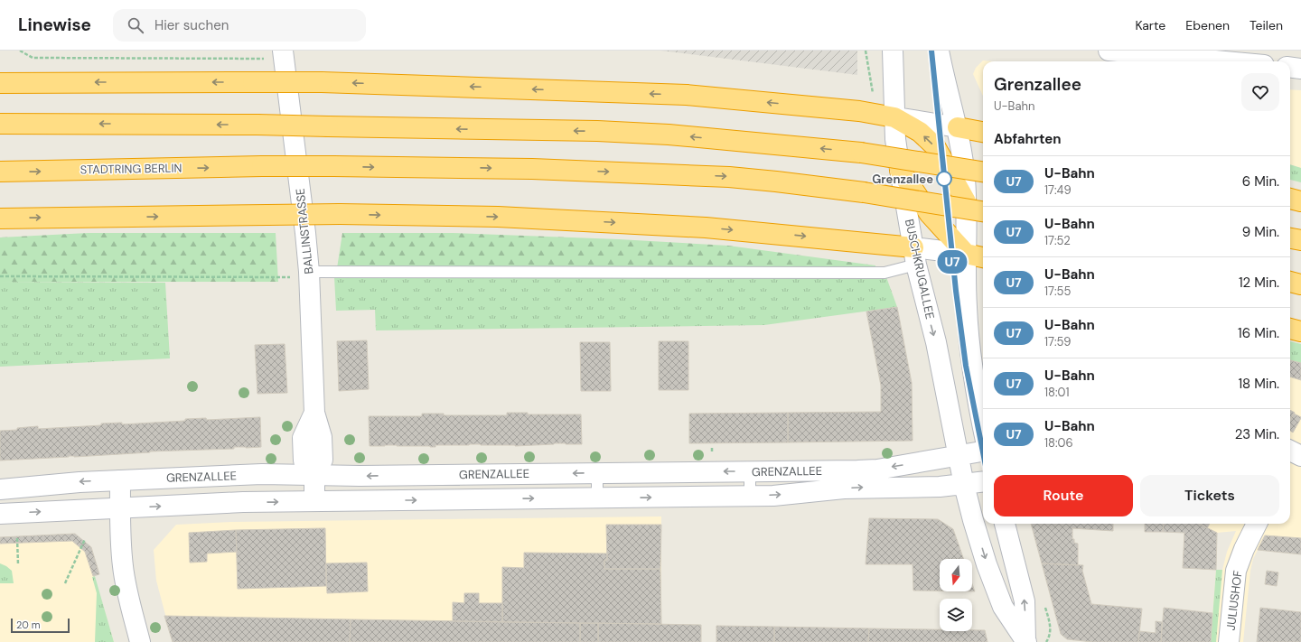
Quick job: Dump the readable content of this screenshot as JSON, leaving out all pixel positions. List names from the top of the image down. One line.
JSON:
{"streets":{"highway":["STADTRING BERLIN"],"main road":["BALLINSTRASSE","BUSCHKRUGALLEE","GRENZALLEE","JULIUSHOF"]},"crossings":[["BALLINSTRASSE","GRENZALLEE"],["BUSCHKRUGALLEE","GRENZALLEE"]],"places":["Grenzallee"],"lines":["metro line U7"],"scale_bar":"20 m","north":"bottom","page":{"header":"Linewise","search":"Hier suchen","nav":["Karte","Ebenen","Teilen"],"on_map":"U7","heading":[["Grenzallee","U-Bahn"],"Abfahrten"],"list":[{"mark":"U7","name":"U-Bahn","note":"17:49","value":"6 Min."},{"mark":"U7","name":"U-Bahn","note":"17:52","value":"9 Min."},{"mark":"U7","name":"U-Bahn","note":"17:55","value":"12 Min."},{"mark":"U7","name":"U-Bahn","note":"17:59","value":"16 Min."},{"mark":"U7","name":"U-Bahn","note":"18:01","value":"18 Min."},{"mark":"U7","name":"U-Bahn","note":"18:06","value":"23 Min."}],"buttons":["Route","Tickets"],"scale":"20 m"}}
